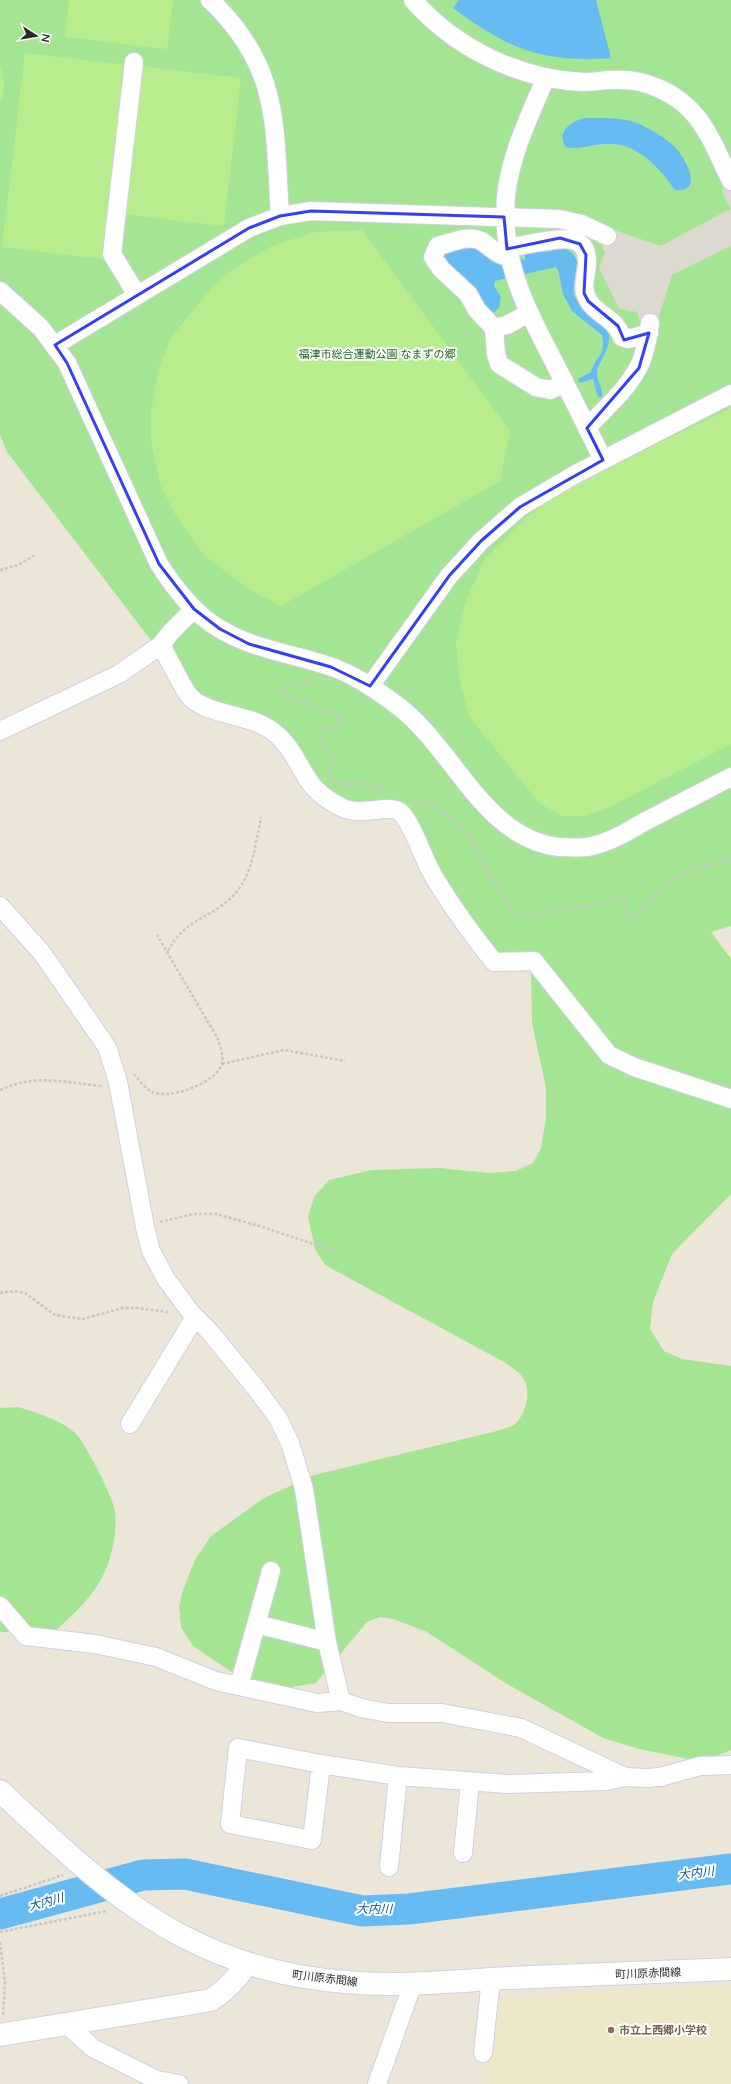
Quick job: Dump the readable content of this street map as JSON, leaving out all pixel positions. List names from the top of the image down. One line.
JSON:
{"streets":{"main road":["町川原赤間線"]},"water":["大内川"],"parks":["福津市総合運動公園 なまずの郷"],"places":["市立上西郷小学校"],"north":"right"}
